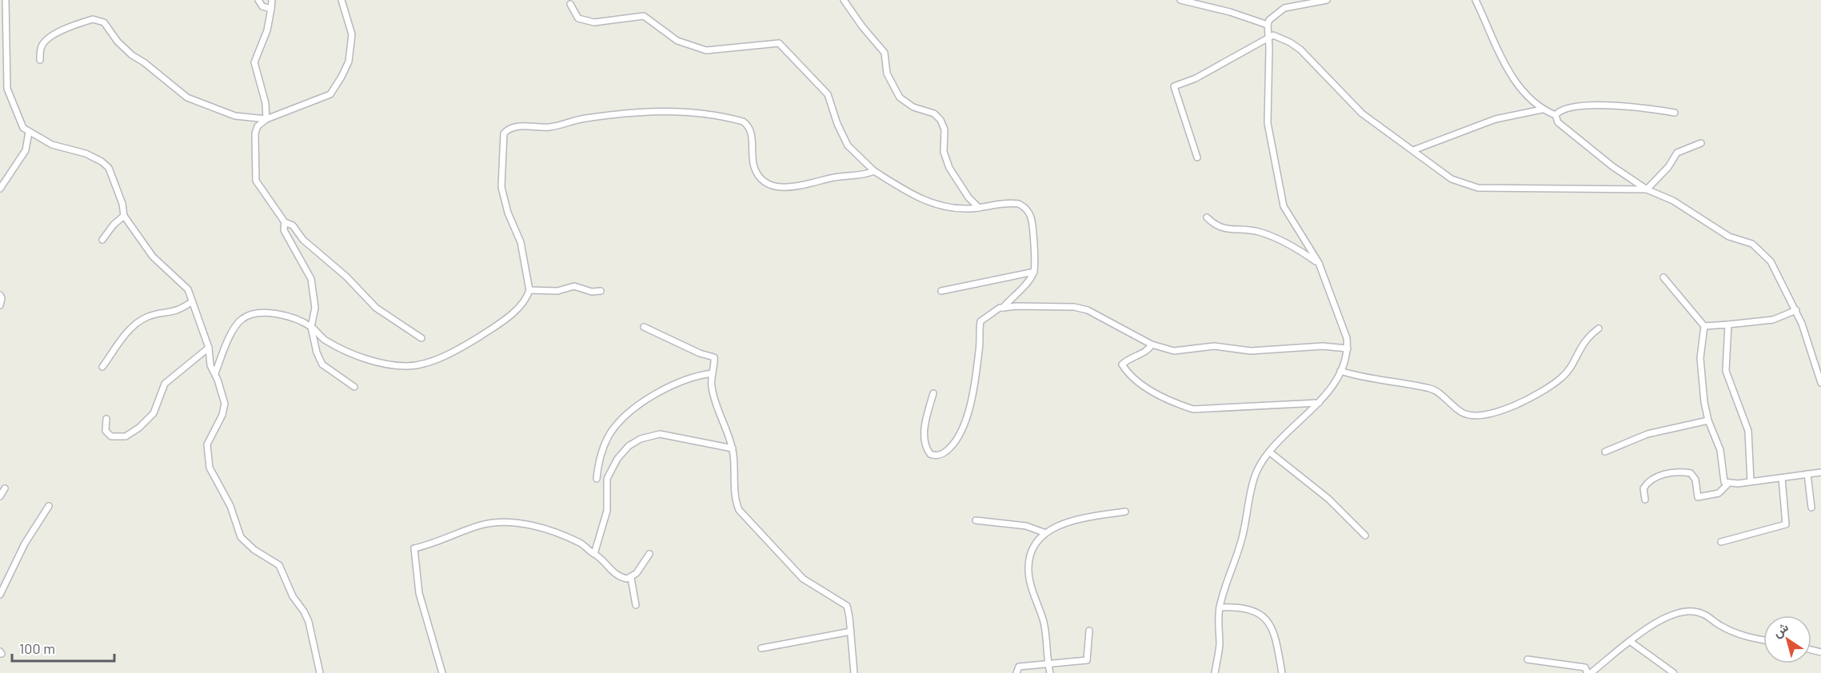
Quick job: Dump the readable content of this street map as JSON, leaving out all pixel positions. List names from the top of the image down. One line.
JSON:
{"scale_bar":"100 m","north":"top left"}
